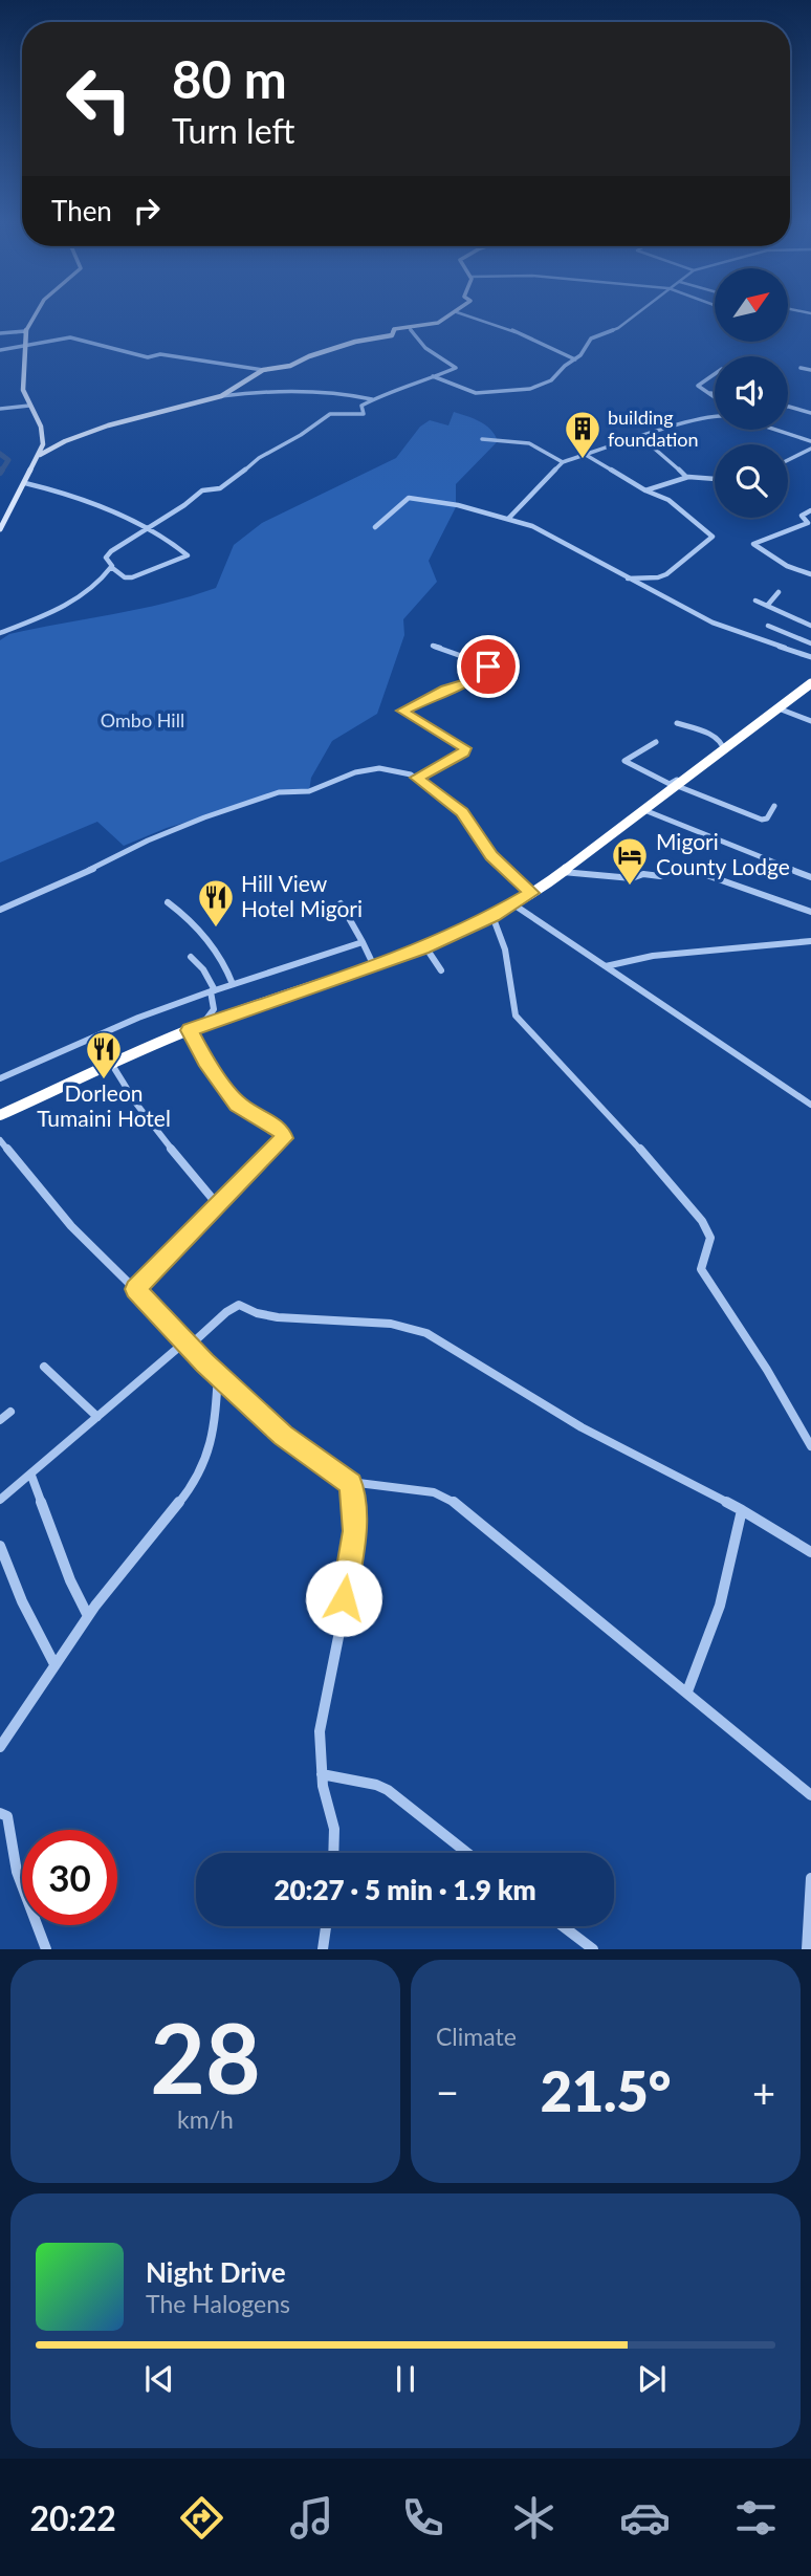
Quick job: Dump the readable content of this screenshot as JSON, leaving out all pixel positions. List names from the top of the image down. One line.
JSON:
{"parks":["Ombo Hill"],"places":{"building":["building foundation"],"hotel":["Migori County Lodge"],"restaurant":["Hill View Hotel Migori","Dorleon Tumaini Hotel"]},"north":"top right","page":{"turn":["80 m","Turn left"],"then":"Then","limit":"30","trip":"20:27 · 5 min · 1.9 km","tile":[["28","km/h"],"Climate"],"heat":["−","21.5°","+"],"song":["Night Drive","The Halogens"],"tabs":"20:22"}}
